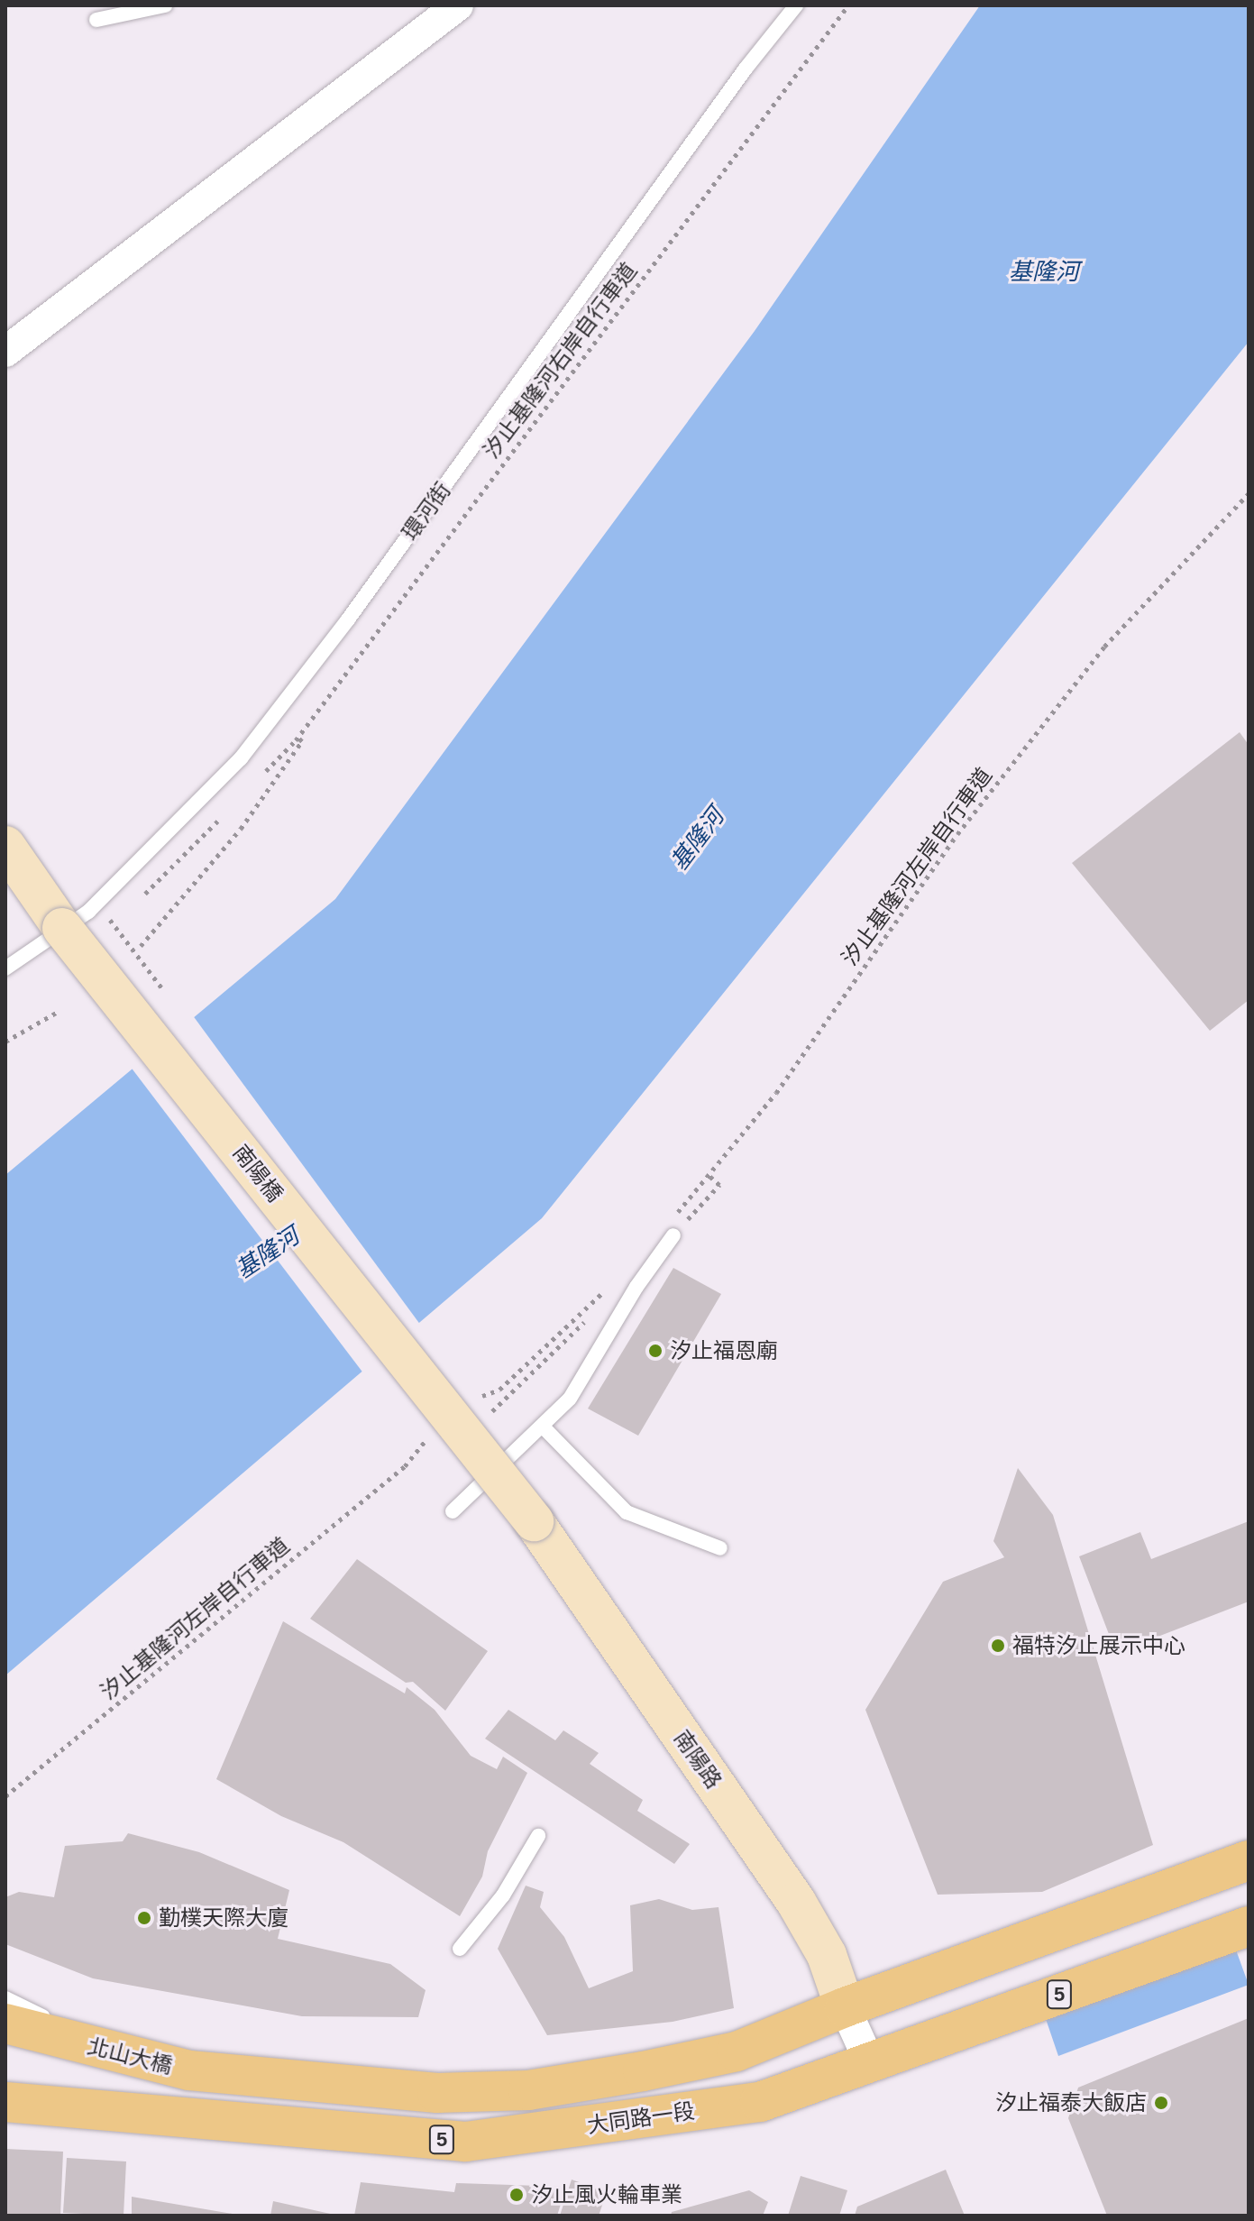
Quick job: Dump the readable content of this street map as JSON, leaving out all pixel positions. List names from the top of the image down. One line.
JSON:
{"streets":{"main road":["5","北山大橋","大同路一段"],"street":["南陽橋","南陽路"],"lane":["環河街"],"path":["汐止基隆河右岸自行車道","汐止基隆河左岸自行車道"]},"crossings":[["環河街","南陽橋"],["南陽橋","南陽路"],["南陽路","大同路一段"],["北山大橋","大同路一段"]],"water":["基隆河"],"places":["汐止福恩廟","福特汐止展示中心","勤樸天際大廈","汐止福泰大飯店","汐止風火輪車業"]}
